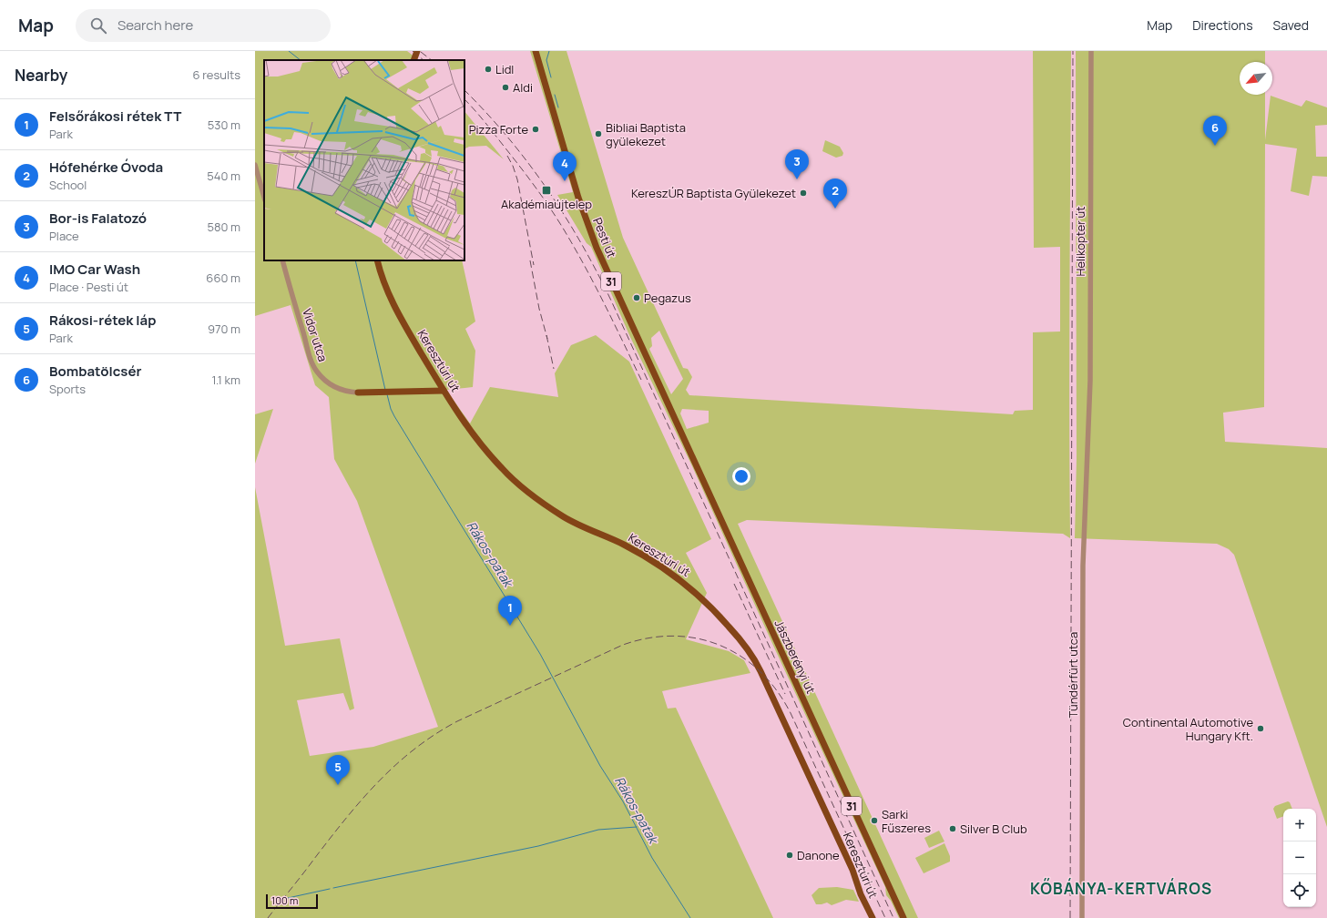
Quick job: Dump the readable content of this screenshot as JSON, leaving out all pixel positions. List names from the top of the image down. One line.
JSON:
{"streets":{"main road":["Pesti út","31","Keresztúri út","Jászberényi út"],"street":["Helikopter út","Vidor utca","Tündérfürt utca"]},"crossings":[["Pesti út","Jászberényi út"],["Helikopter út","Tündérfürt utca"]],"districts":["KŐBÁNYA-KERTVÁROS"],"water":["Rákos-patak"],"places":{"other":["Lidl","Aldi","Pizza Forte","Bibliai Baptista gyülekezet","KereszÚR Baptista Gyülekezet","Pegazus","Continental Automotive Hungary Kft.","Sarki Fűszeres","Silver B Club","Danone"],"transit":["Akadémiaújtelep"]},"scale_bar":"100 m","north":"bottom left","page":{"header":"Map","search":"Search here","nav":["Map","Directions","Saved"],"heading":["Nearby","6 results"],"list":[{"mark":"1","name":"Felsőrákosi rétek TT","note":"Park","value":"530 m"},{"mark":"2","name":"Hófehérke Óvoda","note":"School","value":"540 m"},{"mark":"3","name":"Bor-is Falatozó","note":"Place","value":"580 m"},{"mark":"4","name":"IMO Car Wash","note":"Place · Pesti út","value":"660 m"},{"mark":"5","name":"Rákosi-rétek láp","note":"Park","value":"970 m"},{"mark":"6","name":"Bombatölcsér","note":"Sports","value":"1.1 km"}],"pins":["6","3","4","2","1","5"],"map_buttons":["+","−"],"scale":"100 m"}}
